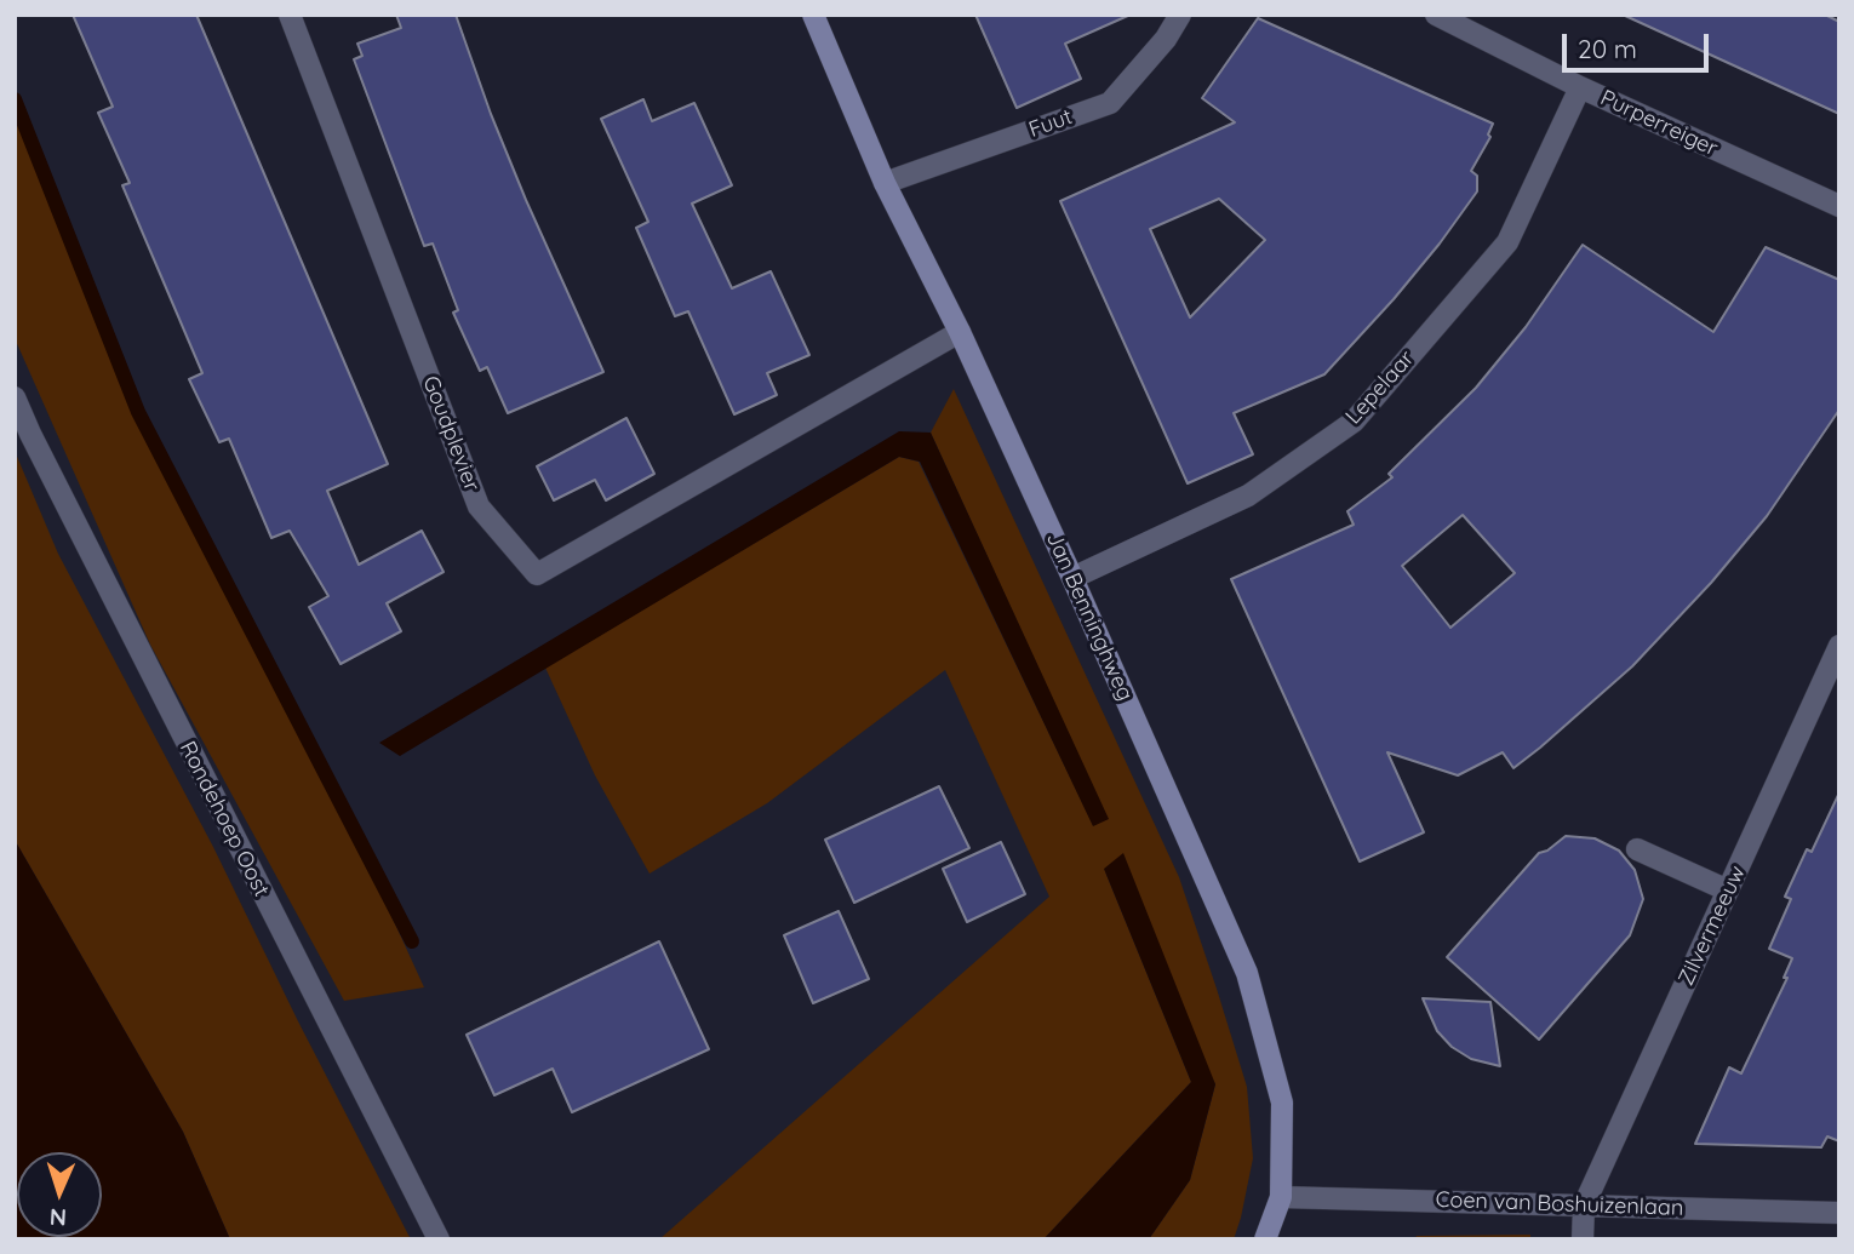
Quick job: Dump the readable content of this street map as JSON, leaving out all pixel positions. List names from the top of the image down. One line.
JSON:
{"streets":{"street":["Fuut","Purperreiger","Lepelaar","Goudplevier","Jan Benninghweg","Rondehoep Oost","Zilvermeeuw","Coen van Boshuizenlaan"]},"crossings":[["Fuut","Jan Benninghweg"],["Purperreiger","Lepelaar"],["Lepelaar","Jan Benninghweg"],["Goudplevier","Jan Benninghweg"],["Jan Benninghweg","Coen van Boshuizenlaan"],["Zilvermeeuw","Coen van Boshuizenlaan"]],"scale_bar":"20 m","north":"bottom"}
